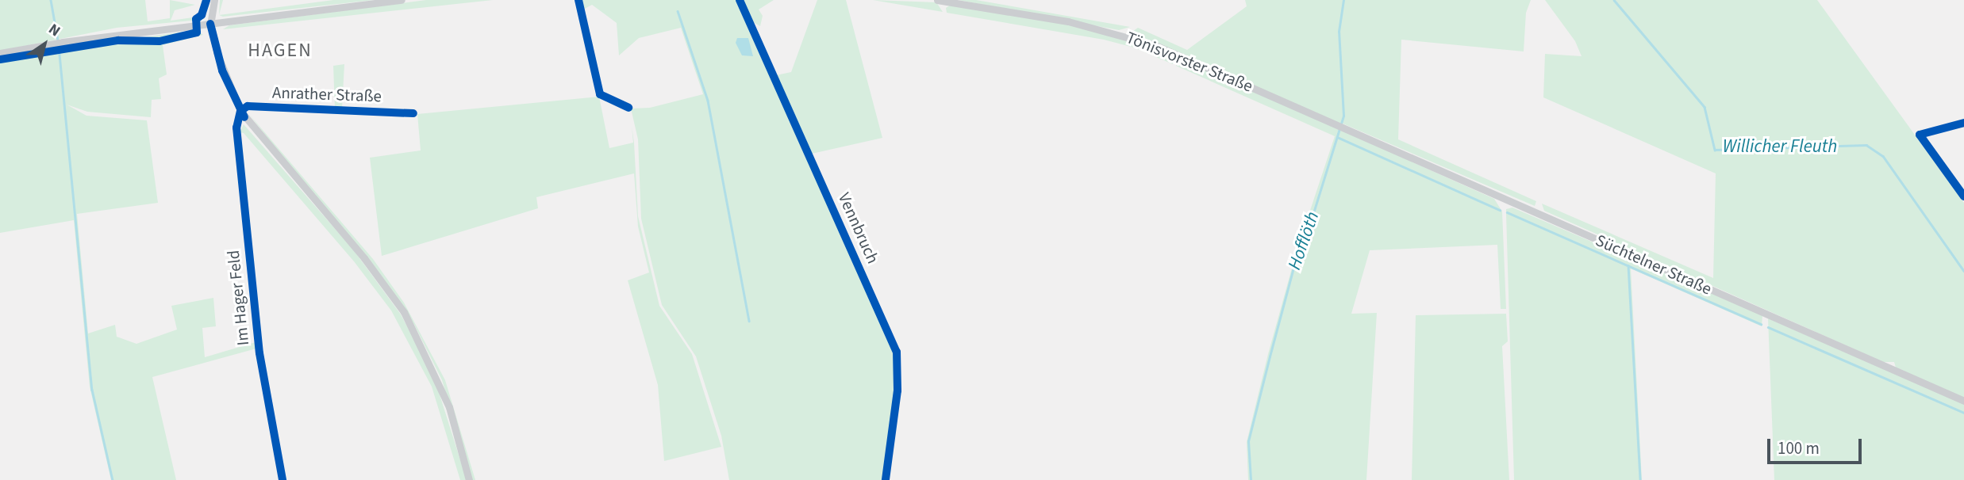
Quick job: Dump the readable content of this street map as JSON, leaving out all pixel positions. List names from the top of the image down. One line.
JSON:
{"streets":{"main road":["Tönisvorster Straße","Süchtelner Straße"],"street":["Anrather Straße","Vennbruch","Im Hager Feld"]},"crossings":[["Tönisvorster Straße","Süchtelner Straße"],["Anrather Straße","Im Hager Feld"]],"districts":["HAGEN"],"water":["Willicher Fleuth","Hofflöth"],"scale_bar":"100 m","north":"top right"}
